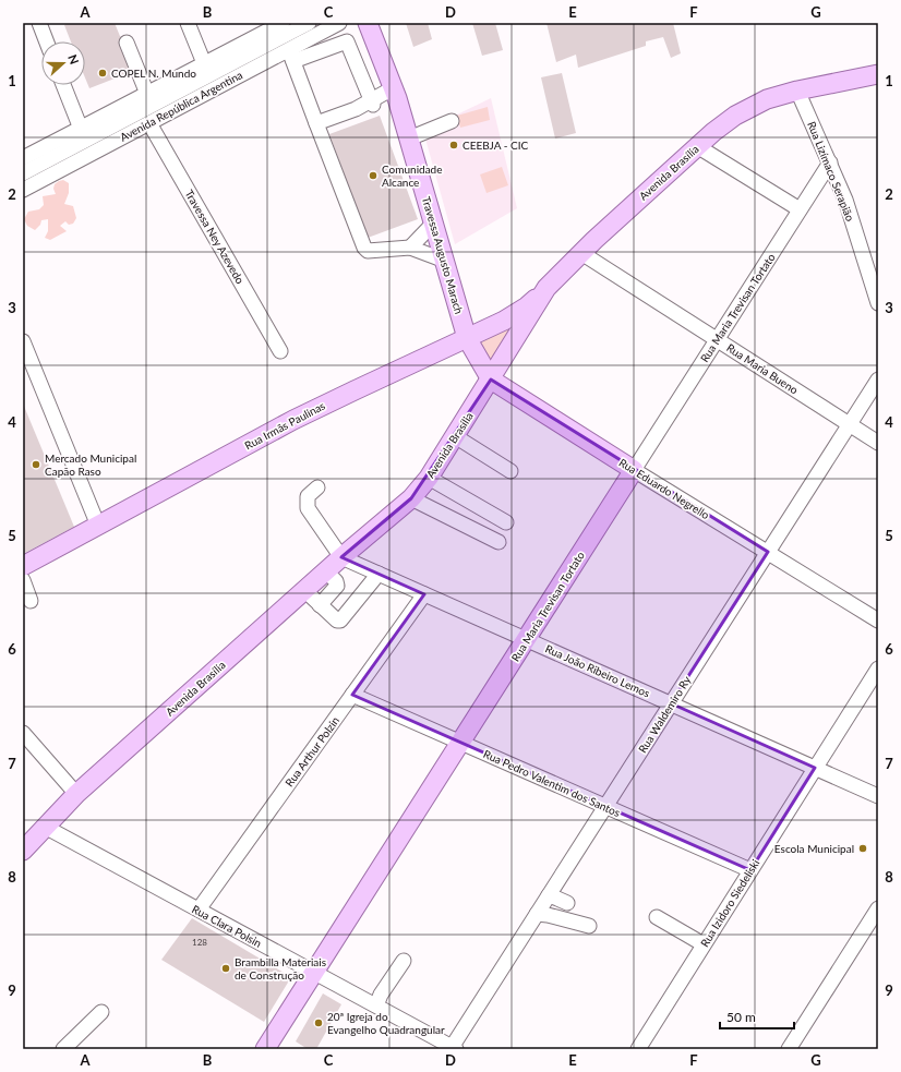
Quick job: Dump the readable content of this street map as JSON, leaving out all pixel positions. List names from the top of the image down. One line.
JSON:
{"streets":{"main road":["Avenida Brasília","Travessa Augusto Marach","Rua Maria Trevisan Tortato","Rua Irmãs Paulinas","Rua Eduardo Negrello"],"street":["Avenida República Argentina","Rua Lizímaco Serapião","Travessa Ney Azevedo","Rua Maria Bueno","Rua João Ribeiro Lemos","Rua Waldemiro Ry","Rua Arthur Polzin","Rua Pedro Valentim dos Santos","Rua Izidoro Siedeliski","Rua Clara Polsin"]},"crossings":[["Avenida República Argentina","Travessa Ney Azevedo"],["Rua Lizímaco Serapião","Avenida Brasília"],["Rua Lizímaco Serapião","Rua Maria Trevisan Tortato"],["Avenida Brasília","Rua Maria Bueno"],["Avenida Brasília","Rua Irmãs Paulinas"],["Avenida Brasília","Rua Eduardo Negrello"],["Avenida Brasília","Rua João Ribeiro Lemos"],["Avenida Brasília","Rua Clara Polsin"],["Travessa Augusto Marach","Rua Irmãs Paulinas"],["Travessa Augusto Marach","Rua Eduardo Negrello"],["Rua Maria Trevisan Tortato","Rua Maria Bueno"],["Rua Maria Trevisan Tortato","Rua Eduardo Negrello"],["Rua Maria Trevisan Tortato","Rua João Ribeiro Lemos"],["Rua Maria Trevisan Tortato","Rua Pedro Valentim dos Santos"],["Rua Maria Trevisan Tortato","Rua Clara Polsin"],["Rua Maria Bueno","Rua Waldemiro Ry"],["Rua Irmãs Paulinas","Rua Eduardo Negrello"],["Rua Eduardo Negrello","Rua Waldemiro Ry"],["Rua João Ribeiro Lemos","Rua Waldemiro Ry"],["Rua João Ribeiro Lemos","Rua Arthur Polzin"],["Rua João Ribeiro Lemos","Rua Izidoro Siedeliski"],["Rua Waldemiro Ry","Rua Pedro Valentim dos Santos"],["Rua Waldemiro Ry","Rua Clara Polsin"],["Rua Arthur Polzin","Rua Pedro Valentim dos Santos"],["Rua Arthur Polzin","Rua Clara Polsin"],["Rua Pedro Valentim dos Santos","Rua Izidoro Siedeliski"]],"places":["COPEL N. Mundo","CEEBJA - CIC","Comunidade Alcance","Mercado Municipal Capão Raso","Escola Municipal","Brambilla Materiais de Construção","20ª Igreja do Evangelho Quadrangular"],"house_numbers":["128"],"scale_bar":"50 m","north":"right","grid":{"columns":["A","B","C","D","E","F","G"],"rows":["1","2","3","4","5","6","7","8","9"]}}
